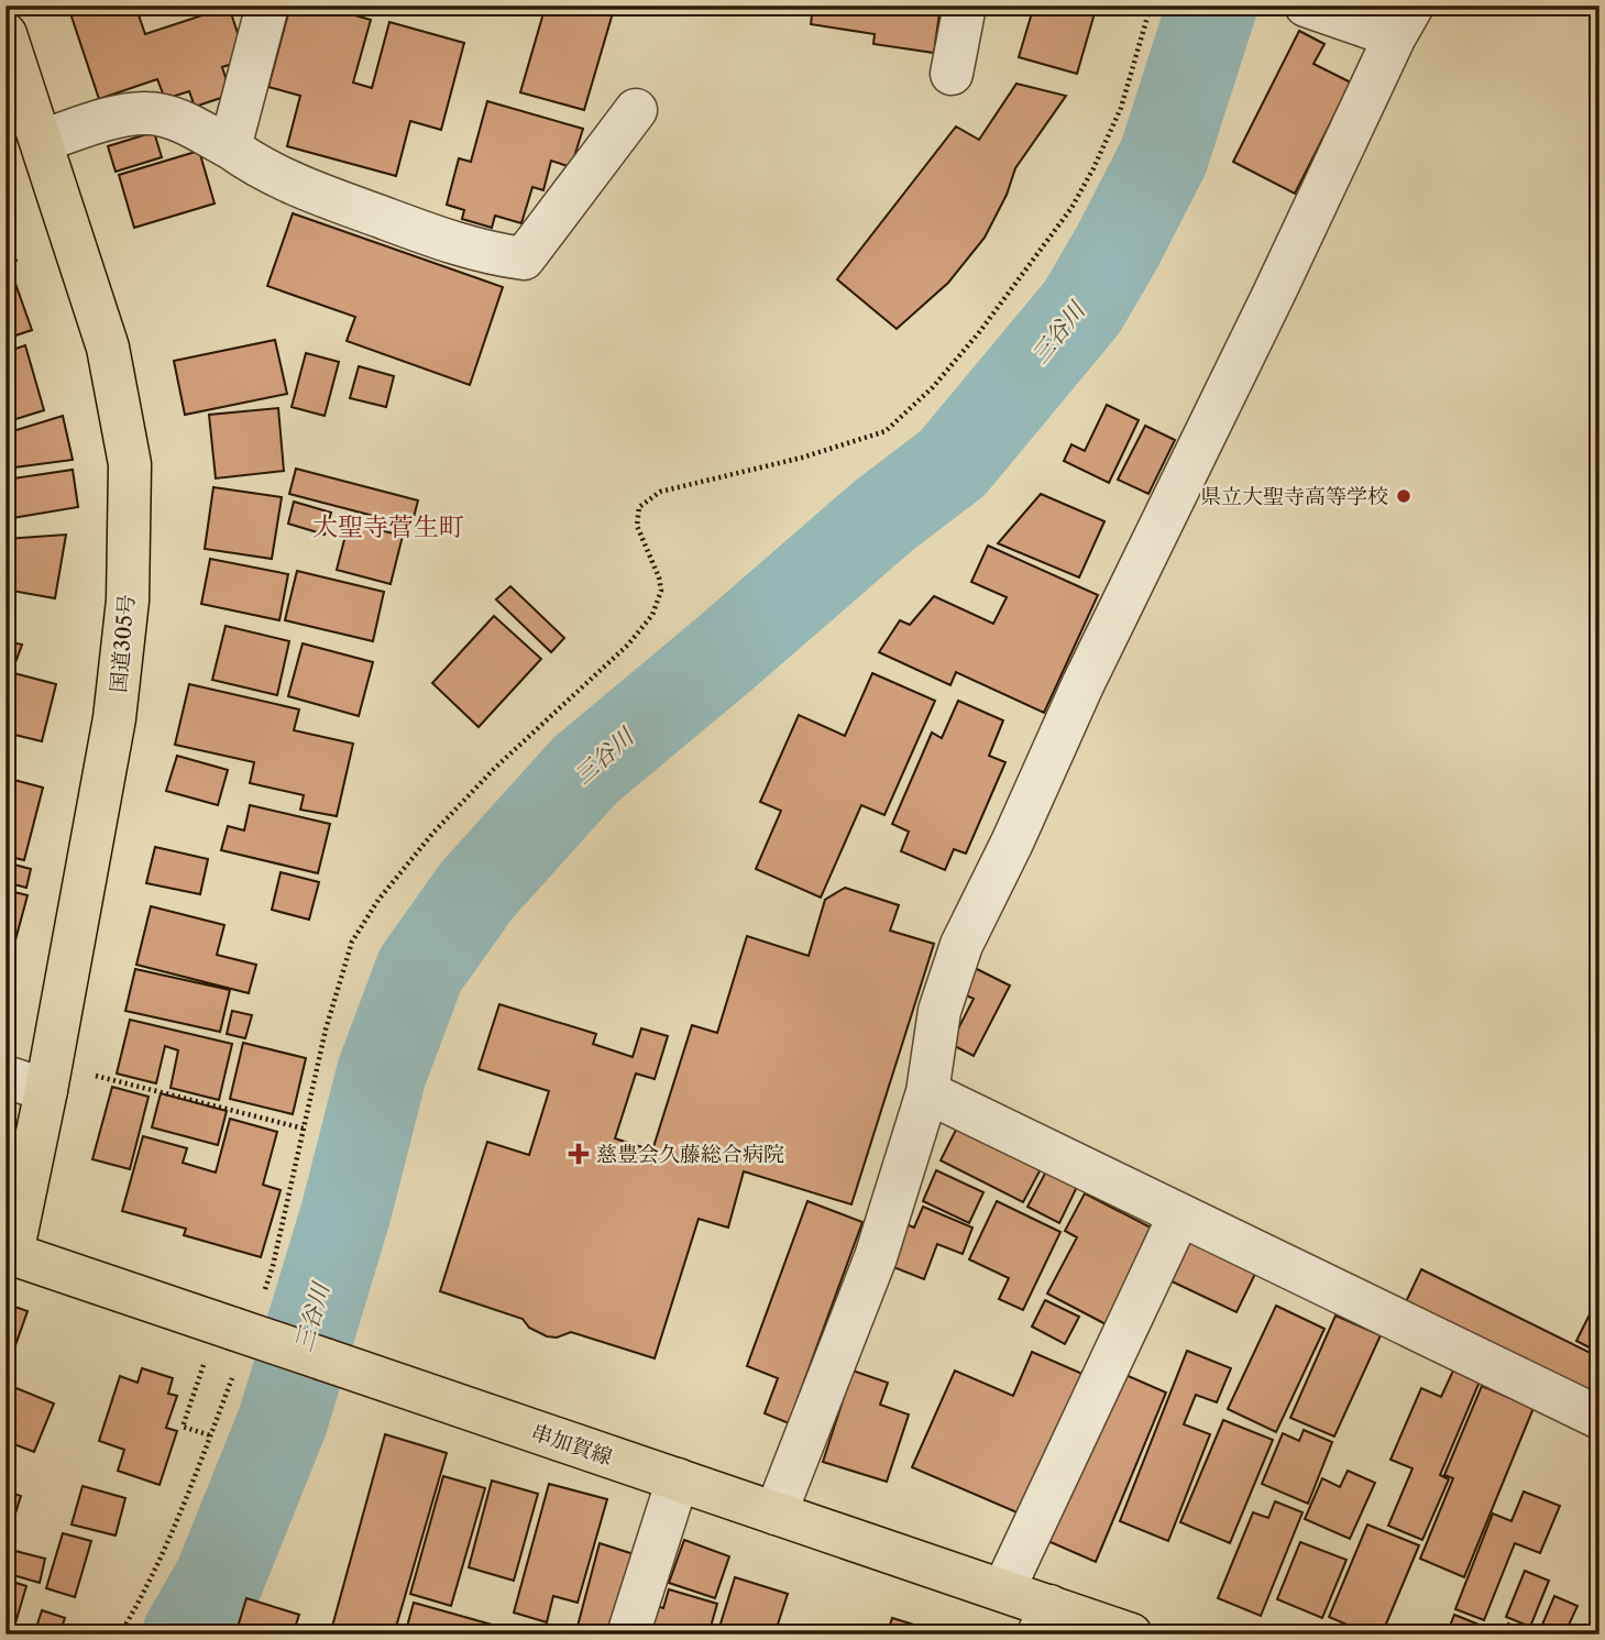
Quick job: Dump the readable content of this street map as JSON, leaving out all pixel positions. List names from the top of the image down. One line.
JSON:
{"streets":{"main road":["国道305号","串加賀線"]},"crossings":[["国道305号","串加賀線"]],"districts":["大聖寺菅生町"],"water":["三谷川"],"places":{"other":["県立大聖寺高等学校"],"health":["慈豊会久藤総合病院"]}}
